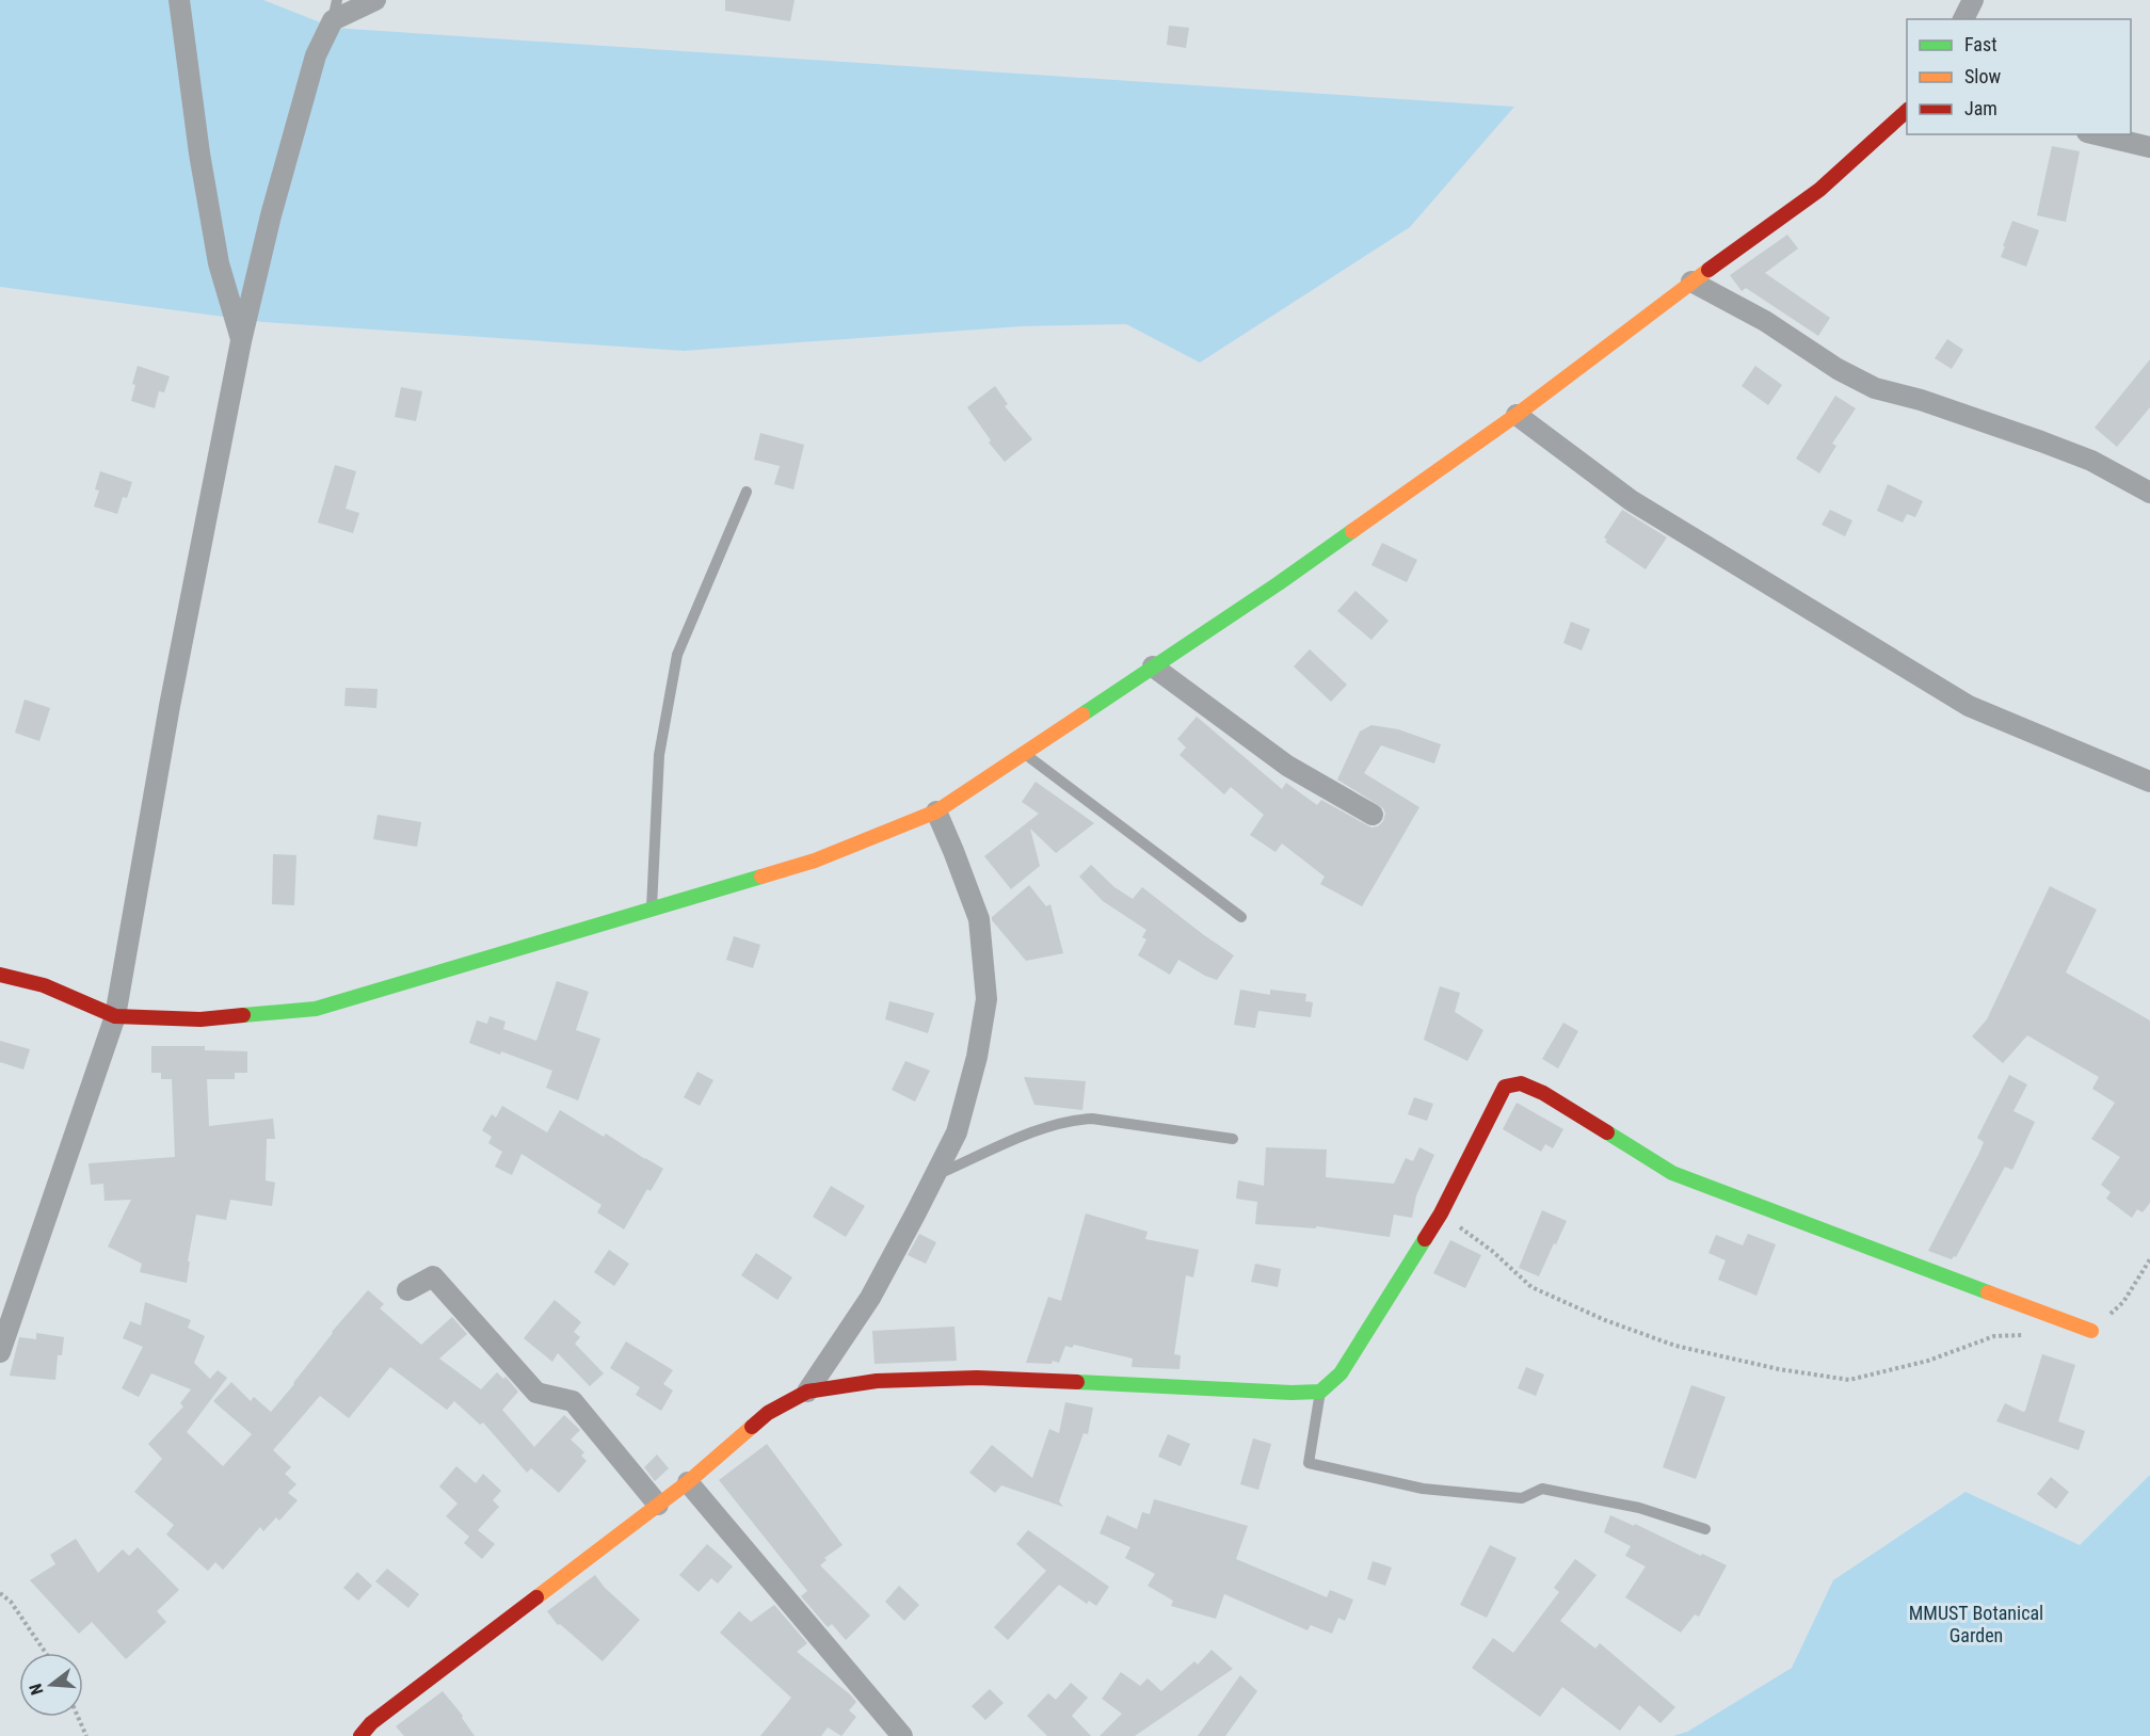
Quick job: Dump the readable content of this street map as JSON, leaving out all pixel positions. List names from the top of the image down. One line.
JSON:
{"parks":["MMUST Botanical Garden"],"legend":["Fast","Slow","Jam"],"north":"left"}
